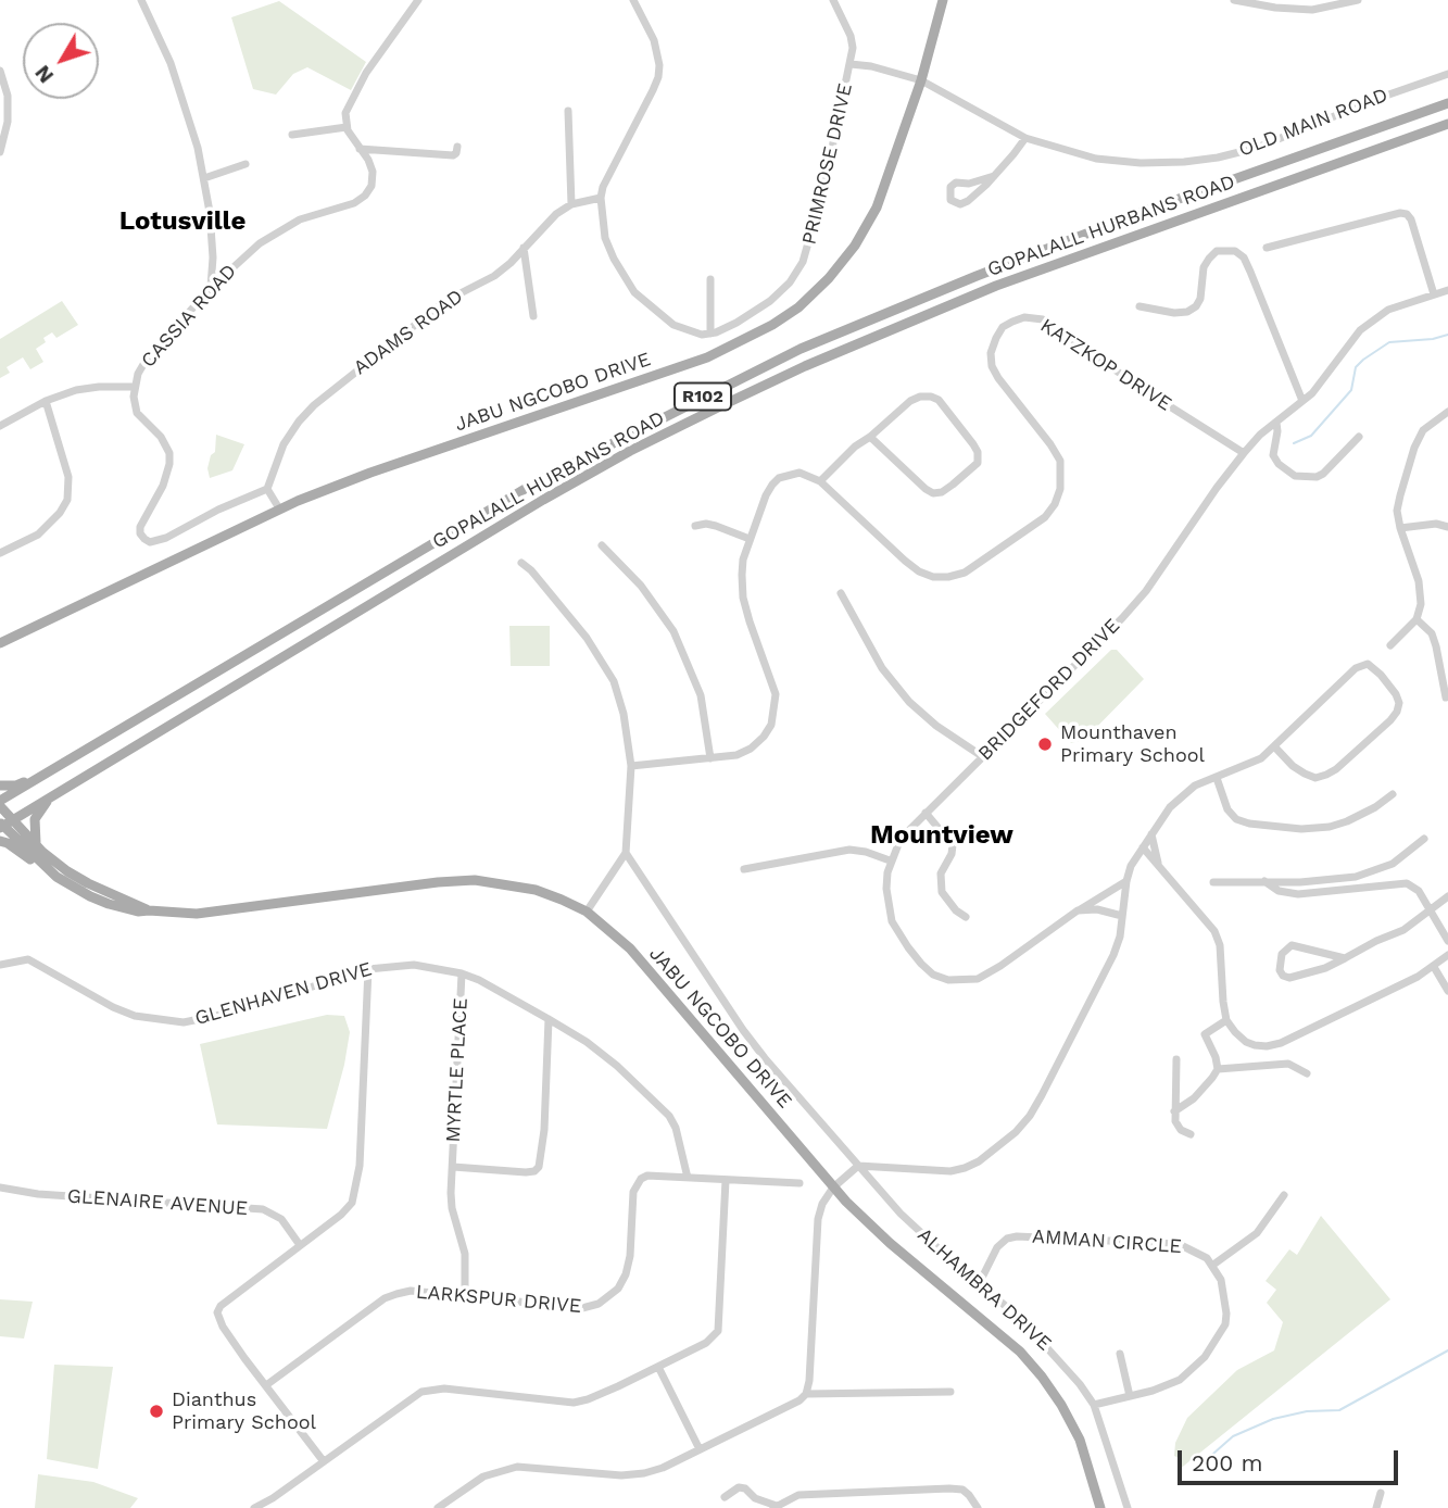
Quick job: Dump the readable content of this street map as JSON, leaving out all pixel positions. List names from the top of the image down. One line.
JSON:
{"streets":{"main road":["GOPALALL HURBANS ROAD","JABU NGCOBO DRIVE","R102"],"street":["OLD MAIN ROAD","PRIMROSE DRIVE","CASSIA ROAD","ADAMS ROAD","KATZKOP DRIVE","BRIDGEFORD DRIVE","GLENHAVEN DRIVE","MYRTLE PLACE","GLENAIRE AVENUE","AMMAN CIRCLE","ALHAMBRA DRIVE","LARKSPUR DRIVE"]},"crossings":[["OLD MAIN ROAD","PRIMROSE DRIVE"],["OLD MAIN ROAD","JABU NGCOBO DRIVE"],["PRIMROSE DRIVE","JABU NGCOBO DRIVE"],["GOPALALL HURBANS ROAD","JABU NGCOBO DRIVE"],["CASSIA ROAD","ADAMS ROAD"],["KATZKOP DRIVE","BRIDGEFORD DRIVE"],["GLENHAVEN DRIVE","MYRTLE PLACE"],["GLENHAVEN DRIVE","LARKSPUR DRIVE"],["MYRTLE PLACE","LARKSPUR DRIVE"],["AMMAN CIRCLE","ALHAMBRA DRIVE"]],"districts":["Lotusville","Mountview"],"places":["Mounthaven Primary School","Dianthus Primary School"],"scale_bar":"200 m","north":"bottom left"}
